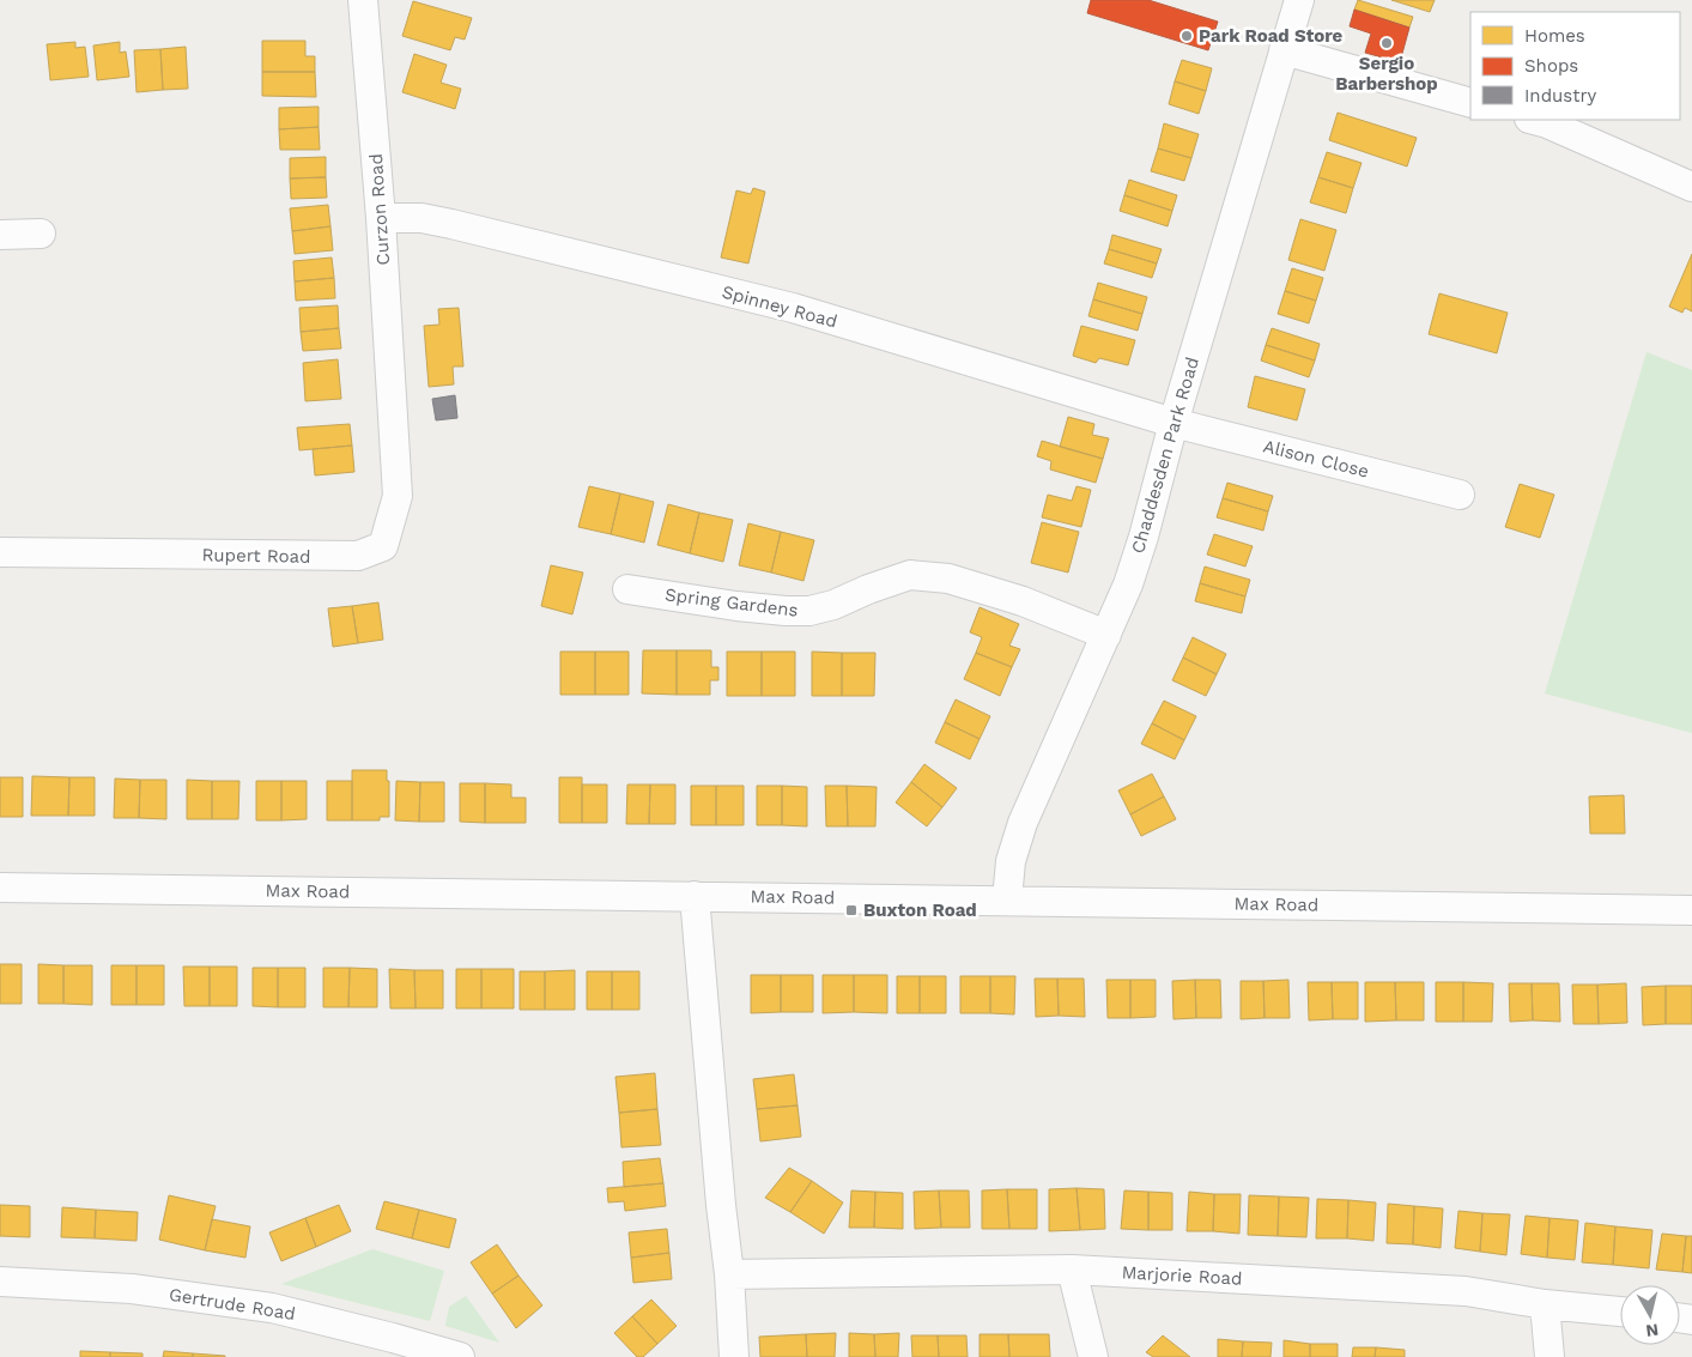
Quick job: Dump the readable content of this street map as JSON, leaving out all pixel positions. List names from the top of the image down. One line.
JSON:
{"streets":{"street":["Curzon Road","Spinney Road","Chaddesden Park Road","Alison Close","Rupert Road","Spring Gardens","Max Road","Marjorie Road","Gertrude Road"]},"crossings":[["Curzon Road","Spinney Road"],["Curzon Road","Rupert Road"],["Spinney Road","Chaddesden Park Road"],["Spinney Road","Alison Close"],["Chaddesden Park Road","Alison Close"],["Chaddesden Park Road","Spring Gardens"],["Chaddesden Park Road","Max Road"]],"places":{"other":["Park Road Store","Sergio Barbershop"],"transit":["Buxton Road"]},"legend":["Homes","Shops","Industry"],"north":"bottom"}
